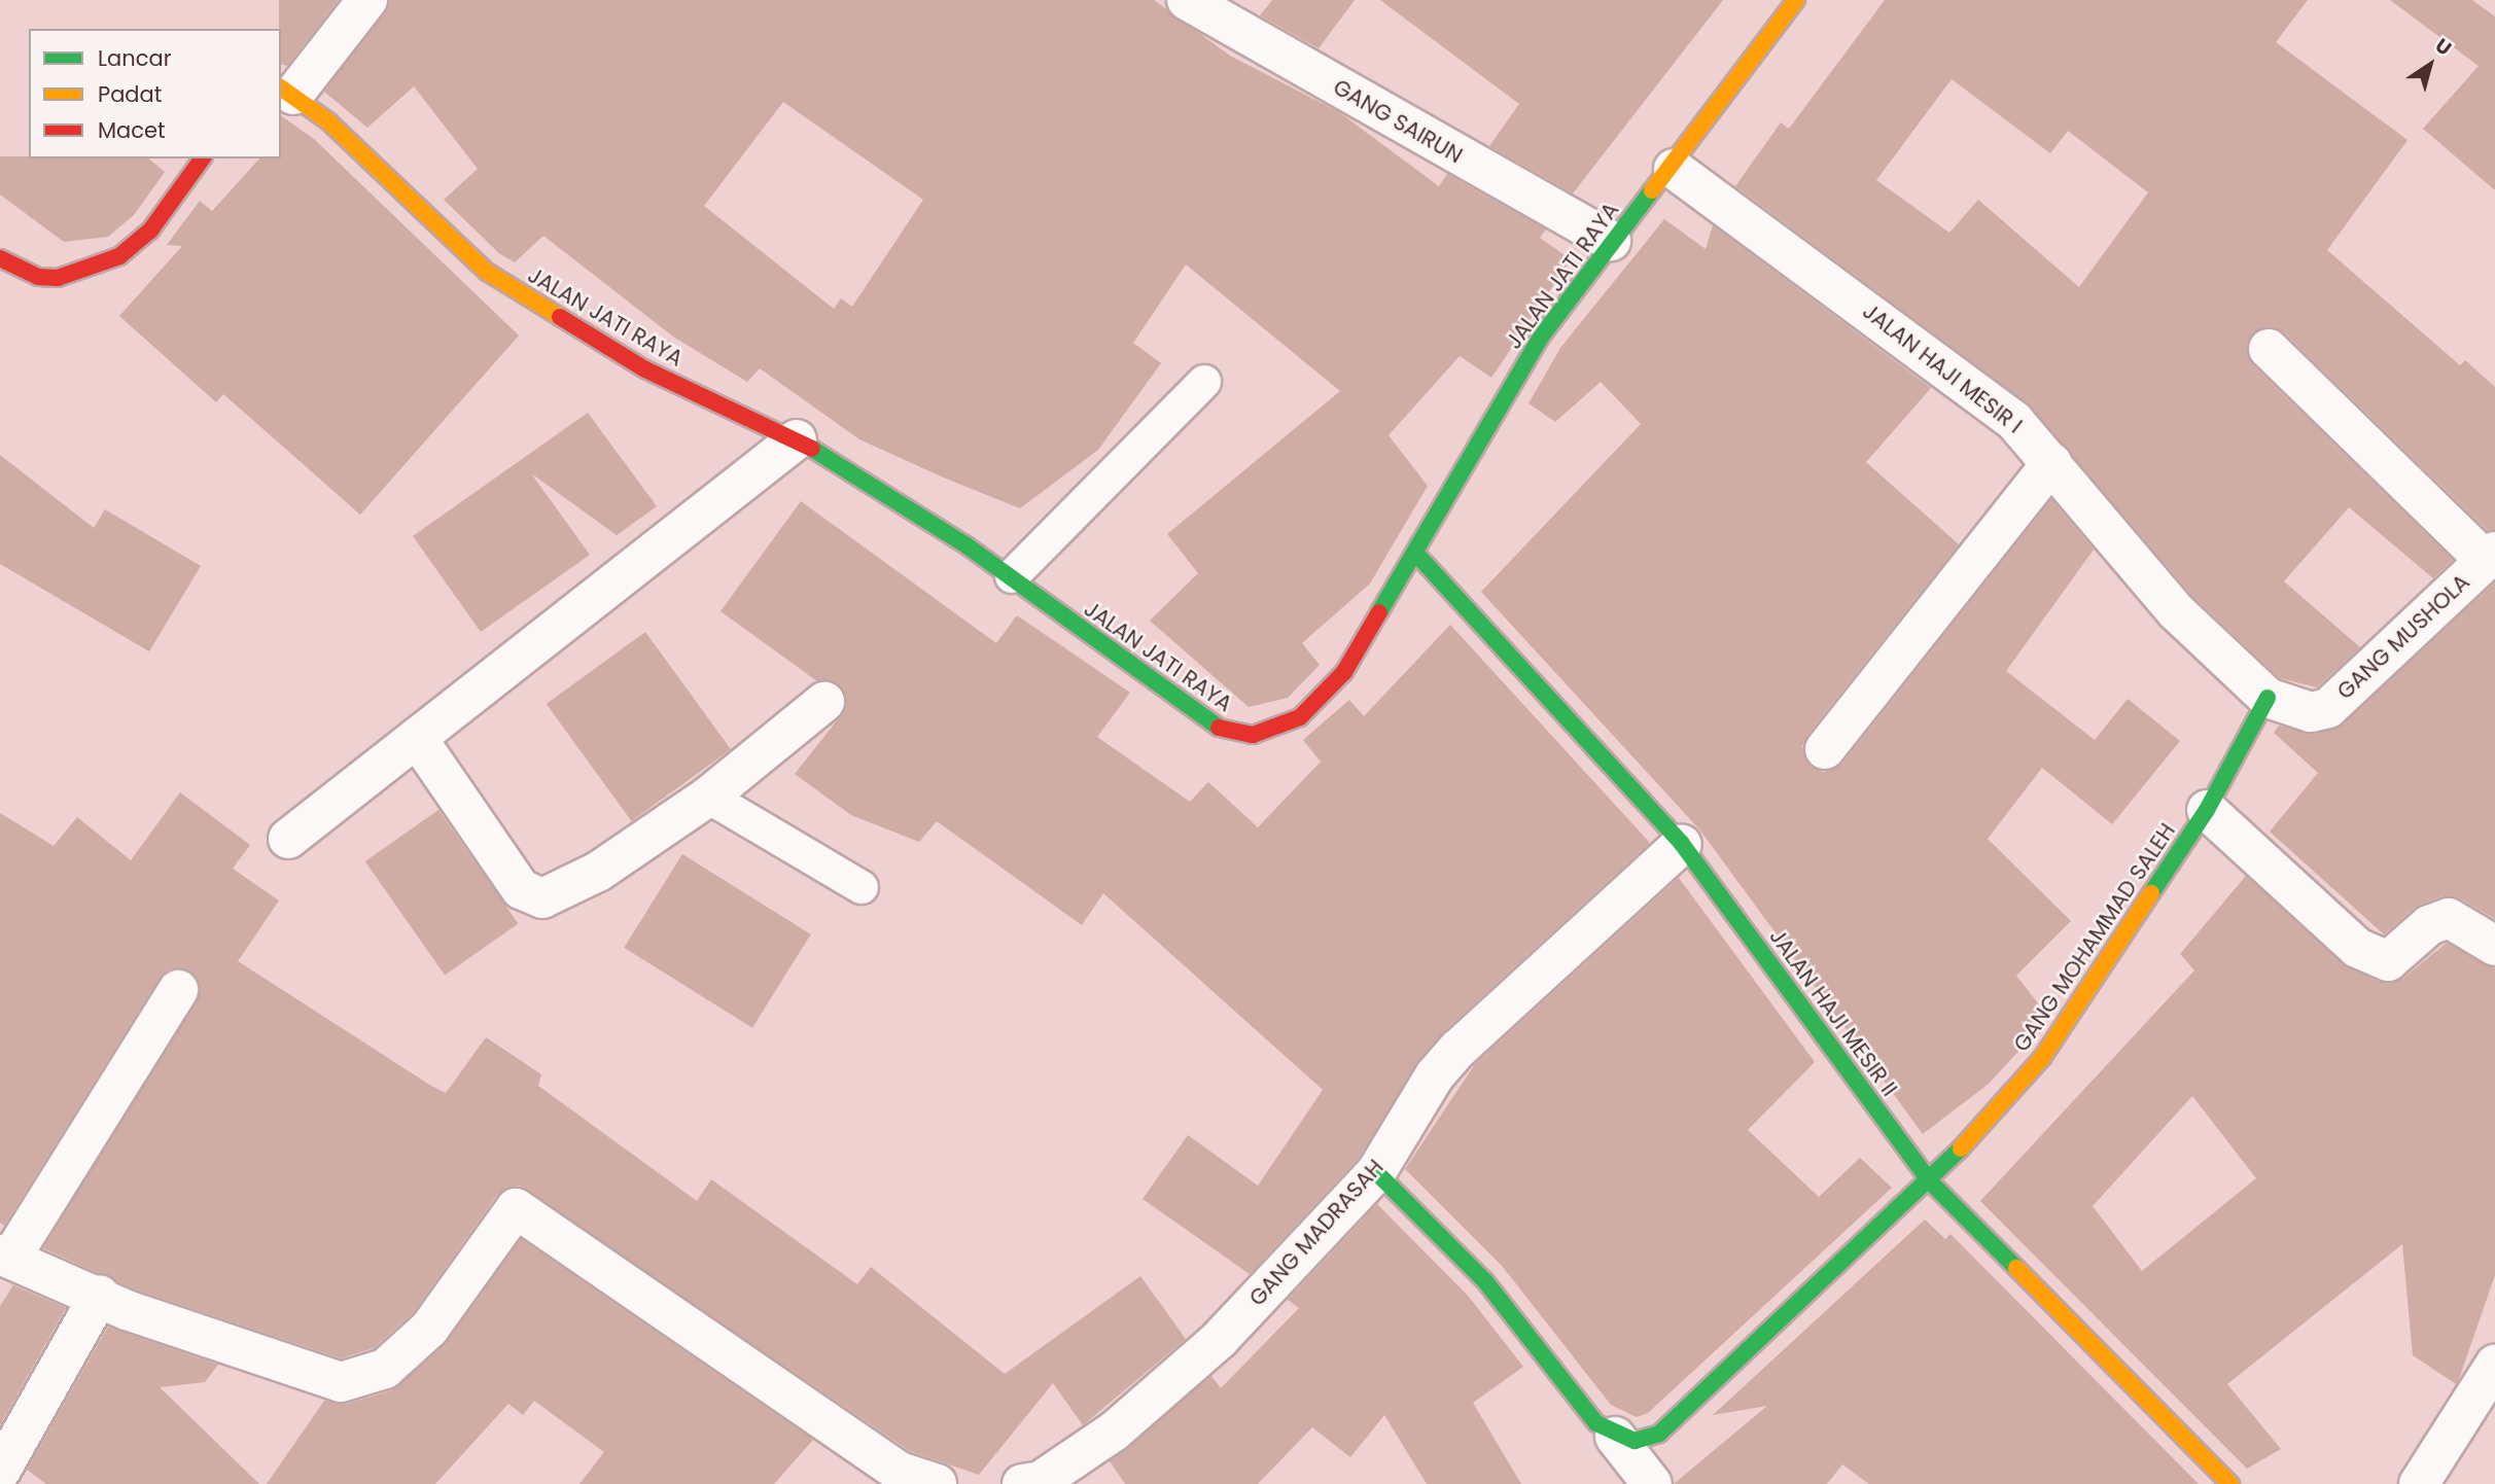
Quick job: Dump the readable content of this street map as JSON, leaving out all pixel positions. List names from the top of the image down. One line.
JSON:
{"streets":{"street":["GANG SAIRUN","JALAN JATI RAYA","JALAN HAJI MESIR I","GANG MUSHOLA","GANG MOHAMMAD SALEH","JALAN HAJI MESIR II","GANG MADRASAH"]},"crossings":[["GANG SAIRUN","JALAN JATI RAYA"],["JALAN JATI RAYA","JALAN HAJI MESIR I"],["JALAN JATI RAYA","JALAN HAJI MESIR II"],["JALAN HAJI MESIR I","GANG MUSHOLA"],["JALAN HAJI MESIR I","GANG MOHAMMAD SALEH"],["GANG MUSHOLA","GANG MOHAMMAD SALEH"],["GANG MOHAMMAD SALEH","JALAN HAJI MESIR II"],["JALAN HAJI MESIR II","GANG MADRASAH"]],"legend":["Lancar","Padat","Macet"],"north":"top right"}
